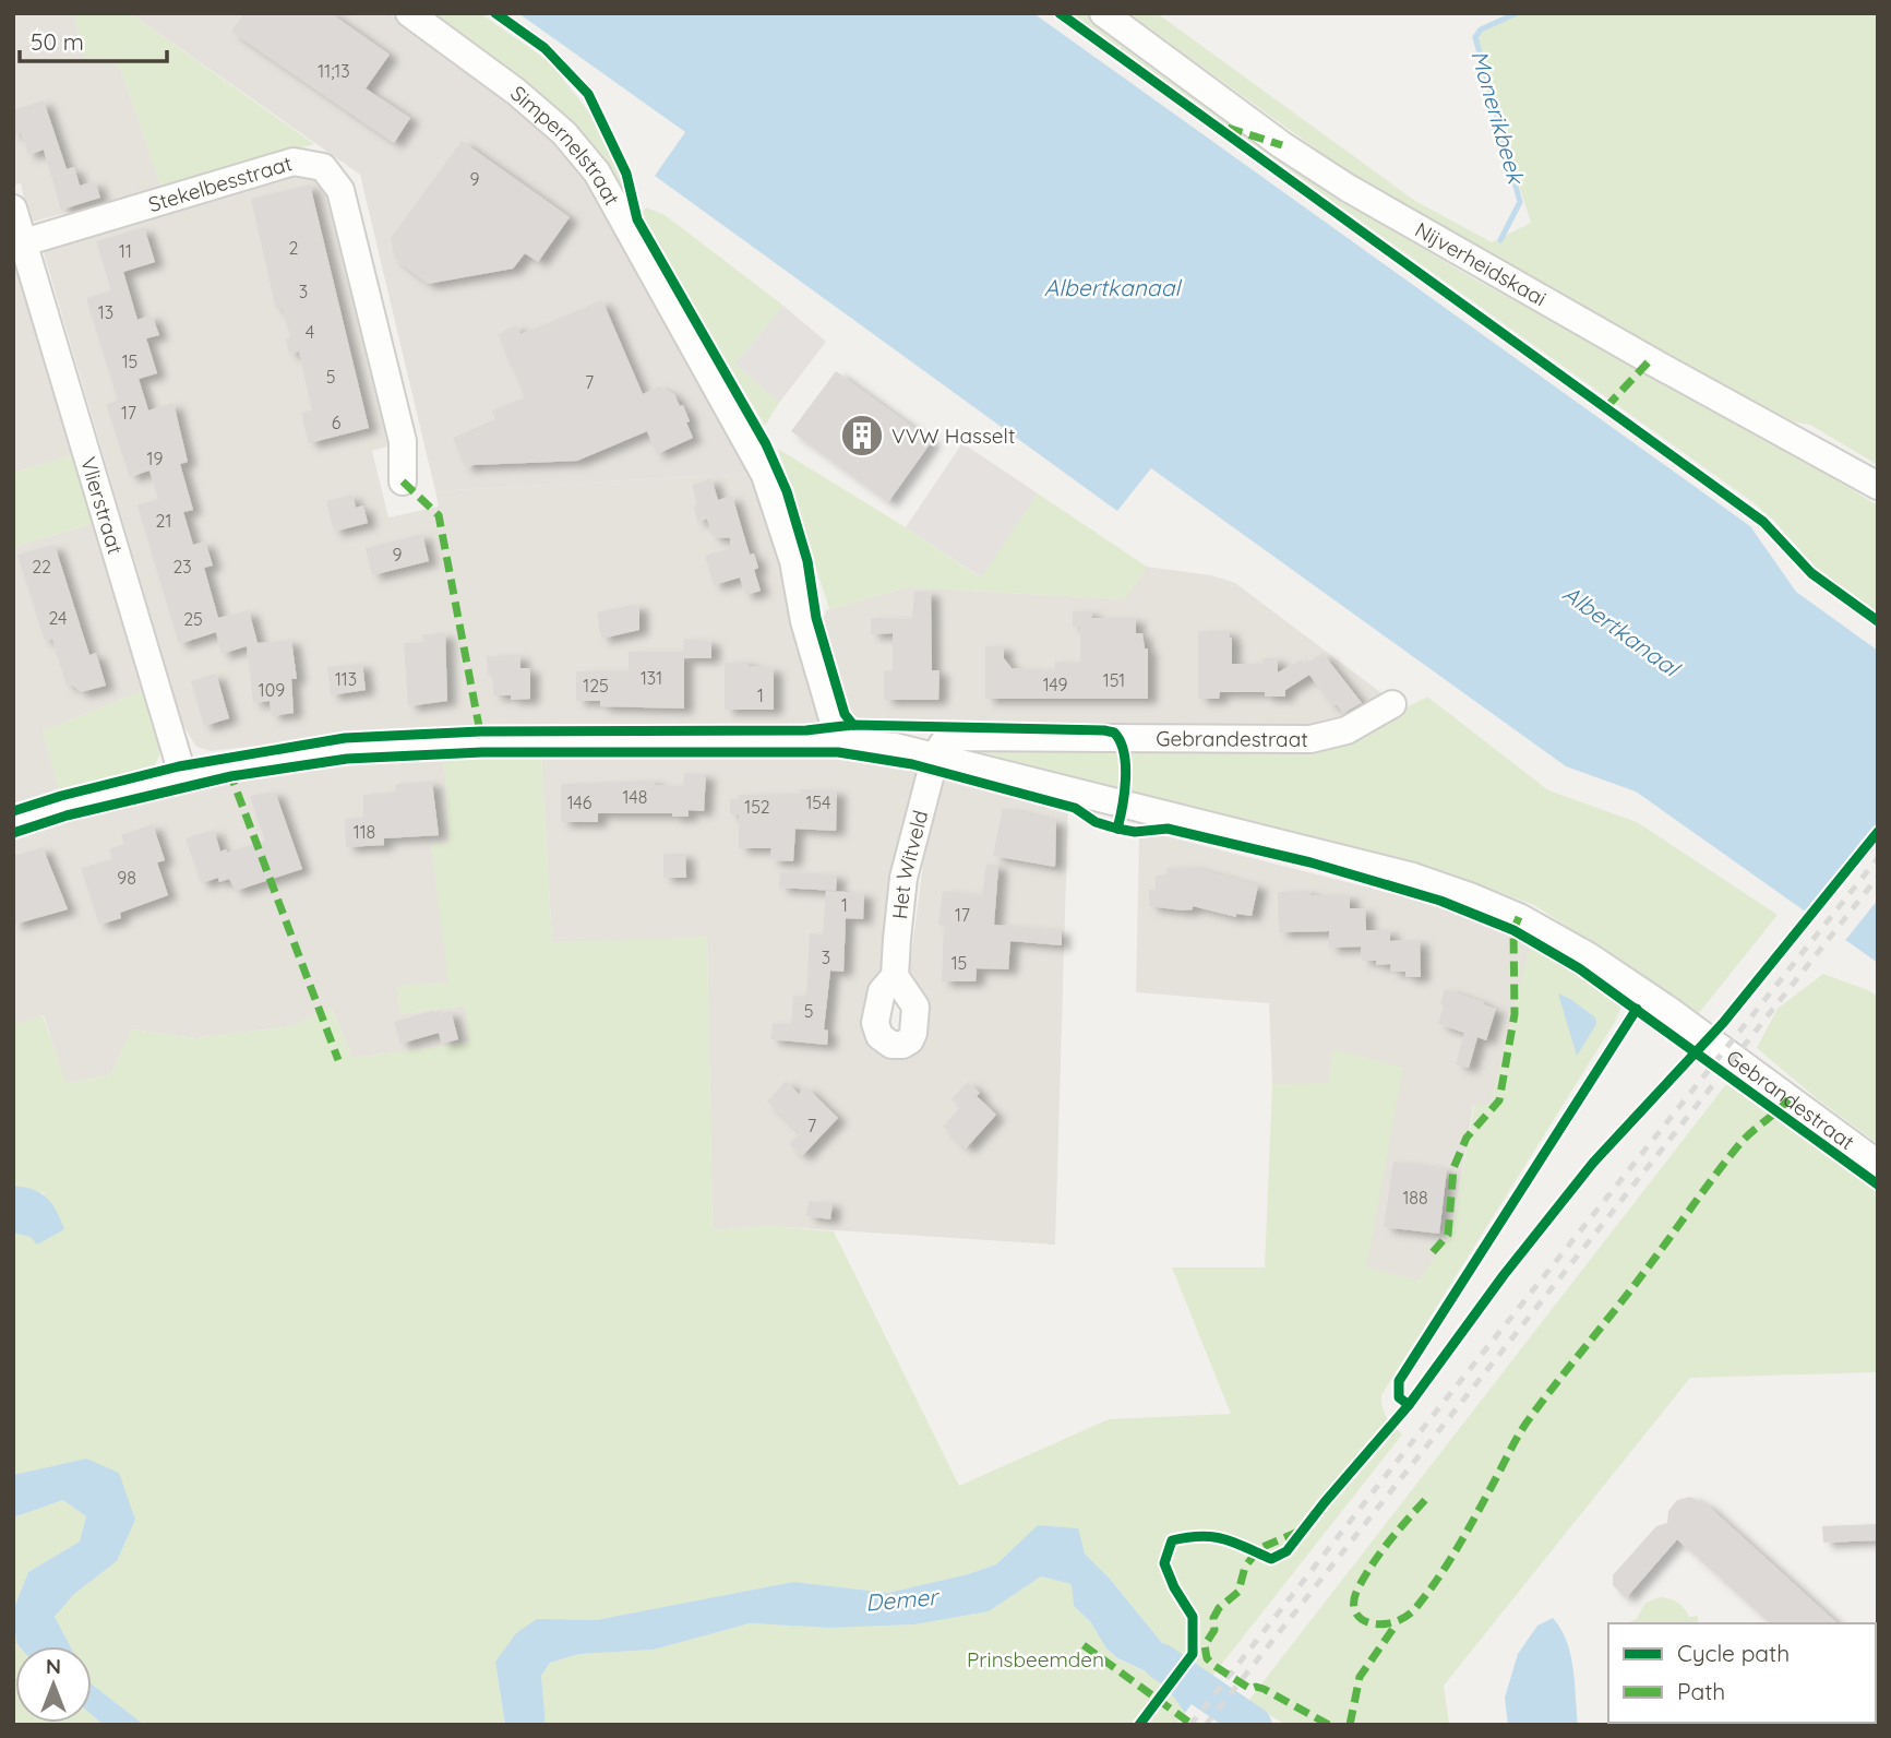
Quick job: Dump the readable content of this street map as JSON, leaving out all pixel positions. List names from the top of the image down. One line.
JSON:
{"streets":{"street":["Simpernelstraat","Stekelbesstraat","Nijverheidskaai","Vlierstraat","Gebrandestraat","Het Witveld"]},"crossings":[["Simpernelstraat","Gebrandestraat"],["Stekelbesstraat","Vlierstraat"],["Vlierstraat","Gebrandestraat"],["Gebrandestraat","Het Witveld"]],"water":["Monerikbeek","Albertkanaal","Demer"],"parks":["Prinsbeemden"],"places":{"building":["VVW Hasselt"]},"house_numbers":["11;13","9","2","11","3","13","4","15","5","7","17","6","19","21","9","22","23","24","25","131","113","151","149","125","109","1","148","146","154","152","118","98","1","17","3","15","5","7","188"],"legend":["Cycle path","Path"],"scale_bar":"50 m","north":"top"}
